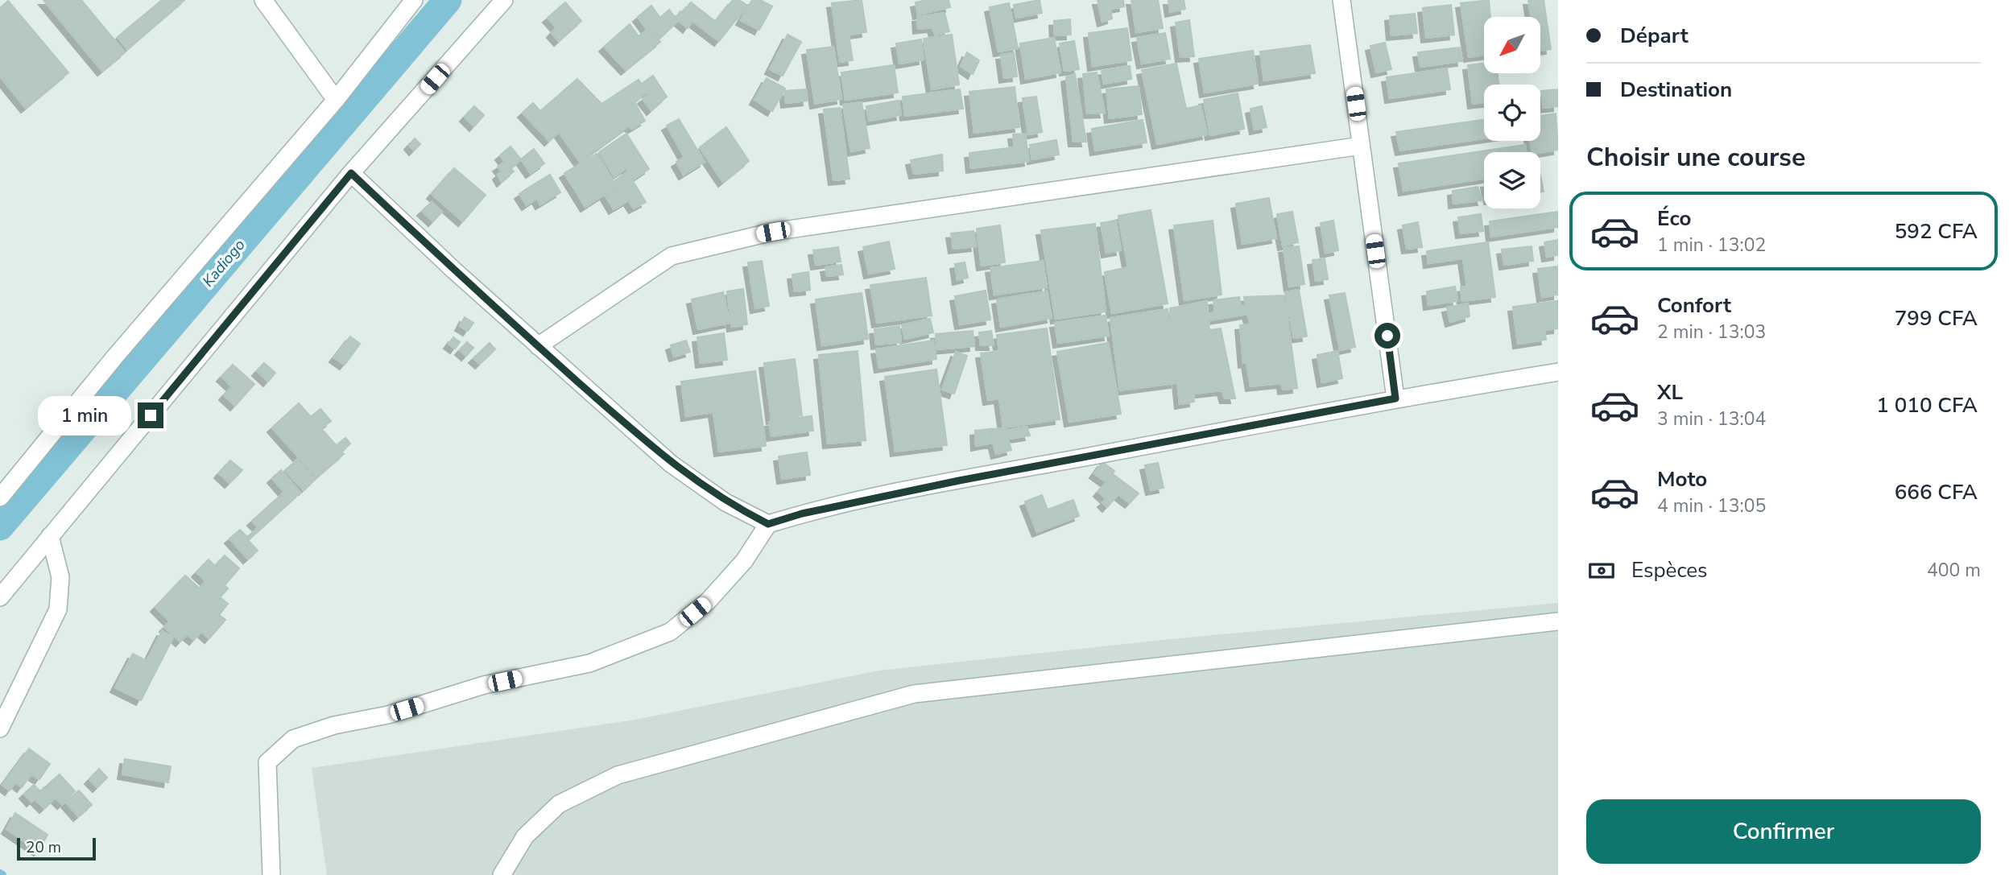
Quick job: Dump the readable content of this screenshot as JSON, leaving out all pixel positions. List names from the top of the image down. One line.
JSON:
{"water":["Kadiogo"],"scale_bar":"20 m","north":"bottom left","page":{"banner":["Départ","Destination"],"heading":"Choisir une course","list":[{"name":"Éco","note":"1 min · 13:02","value":"592 CFA"},{"name":"Confort","note":"2 min · 13:03","value":"799 CFA"},{"name":"XL","note":"3 min · 13:04","value":"1 010 CFA"},{"name":"Moto","note":"4 min · 13:05","value":"666 CFA"}],"bubble":"1 min","pay":["Espèces","400 m"],"buttons":"Confirmer","scale":"20 m"}}
